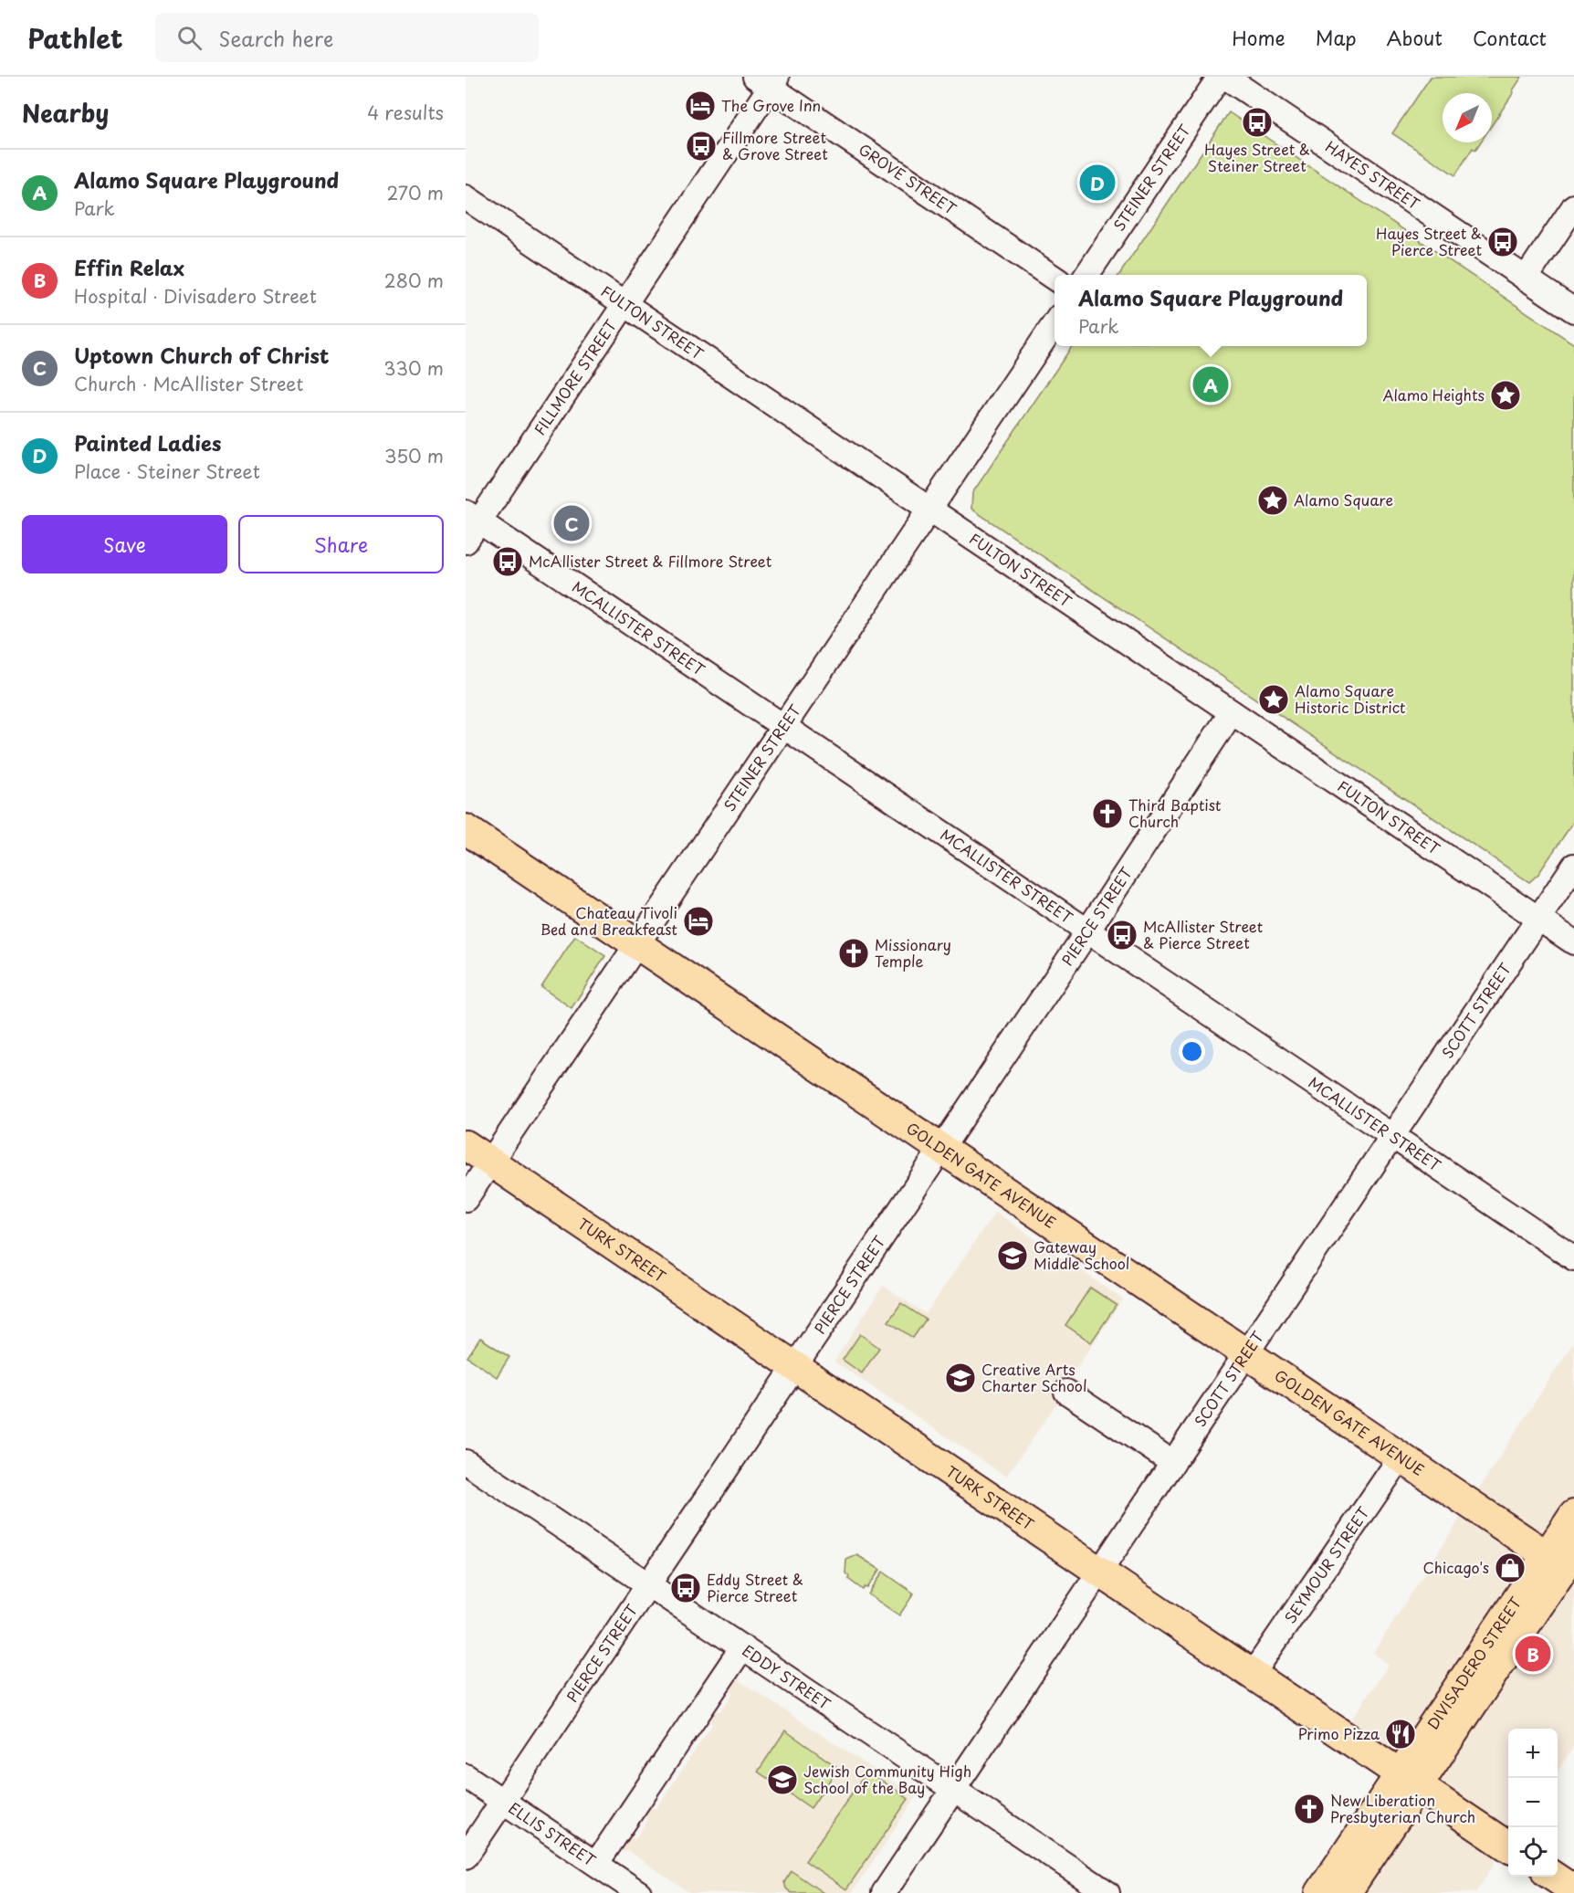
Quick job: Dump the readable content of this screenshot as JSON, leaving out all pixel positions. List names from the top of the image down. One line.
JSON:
{"streets":{"main road":["GOLDEN GATE AVENUE","TURK STREET","DIVISADERO STREET"],"street":["HAYES STREET","STEINER STREET","GROVE STREET","FULTON STREET","FILLMORE STREET","MCALLISTER STREET","PIERCE STREET","SCOTT STREET","SEYMOUR STREET","EDDY STREET","ELLIS STREET"]},"crossings":[["STEINER STREET","FULTON STREET"],["STEINER STREET","MCALLISTER STREET"],["STEINER STREET","GOLDEN GATE AVENUE"],["STEINER STREET","TURK STREET"],["GROVE STREET","FILLMORE STREET"],["FULTON STREET","FILLMORE STREET"],["FULTON STREET","PIERCE STREET"],["FULTON STREET","SCOTT STREET"],["FILLMORE STREET","MCALLISTER STREET"],["MCALLISTER STREET","PIERCE STREET"],["MCALLISTER STREET","SCOTT STREET"],["PIERCE STREET","GOLDEN GATE AVENUE"],["PIERCE STREET","TURK STREET"],["PIERCE STREET","EDDY STREET"],["PIERCE STREET","ELLIS STREET"],["SCOTT STREET","GOLDEN GATE AVENUE"],["SCOTT STREET","TURK STREET"],["SCOTT STREET","EDDY STREET"],["GOLDEN GATE AVENUE","SEYMOUR STREET"],["GOLDEN GATE AVENUE","DIVISADERO STREET"],["TURK STREET","SEYMOUR STREET"],["TURK STREET","DIVISADERO STREET"]],"places":{"hotel":["The Grove Inn","Chateau Tivoli Bed and Breakfeast"],"bus stop":["Hayes Street & Steiner Street","Fillmore Street & Grove Street","Hayes Street & Pierce Street","McAllister Street & Fillmore Street","McAllister Street & Pierce Street","Eddy Street & Pierce Street"],"place":["Alamo Heights","Alamo Square","Alamo Square Historic District"],"church":["Third Baptist Church","Missionary Temple","New Liberation Presbyterian Church"],"school or university":["Gateway Middle School","Creative Arts Charter School","Jewish Community High School of the Bay"],"shop":["Chicago's"],"restaurant":["Primo Pizza"]},"north":"bottom left","page":{"header":"Pathlet","search":"Search here","nav":["Home","Map","About","Contact"],"heading":["Nearby","4 results"],"list":[{"mark":"A","name":"Alamo Square Playground","note":"Park","value":"270 m"},{"mark":"B","name":"Effin Relax","note":"Hospital · Divisadero Street","value":"280 m"},{"mark":"C","name":"Uptown Church of Christ","note":"Church · McAllister Street","value":"330 m"},{"mark":"D","name":"Painted Ladies","note":"Place · Steiner Street","value":"350 m"}],"pins":["D","A","C","B"],"popup":["Alamo Square Playground","Park"],"buttons":["Save","Share"],"map_buttons":["+","−"]}}
